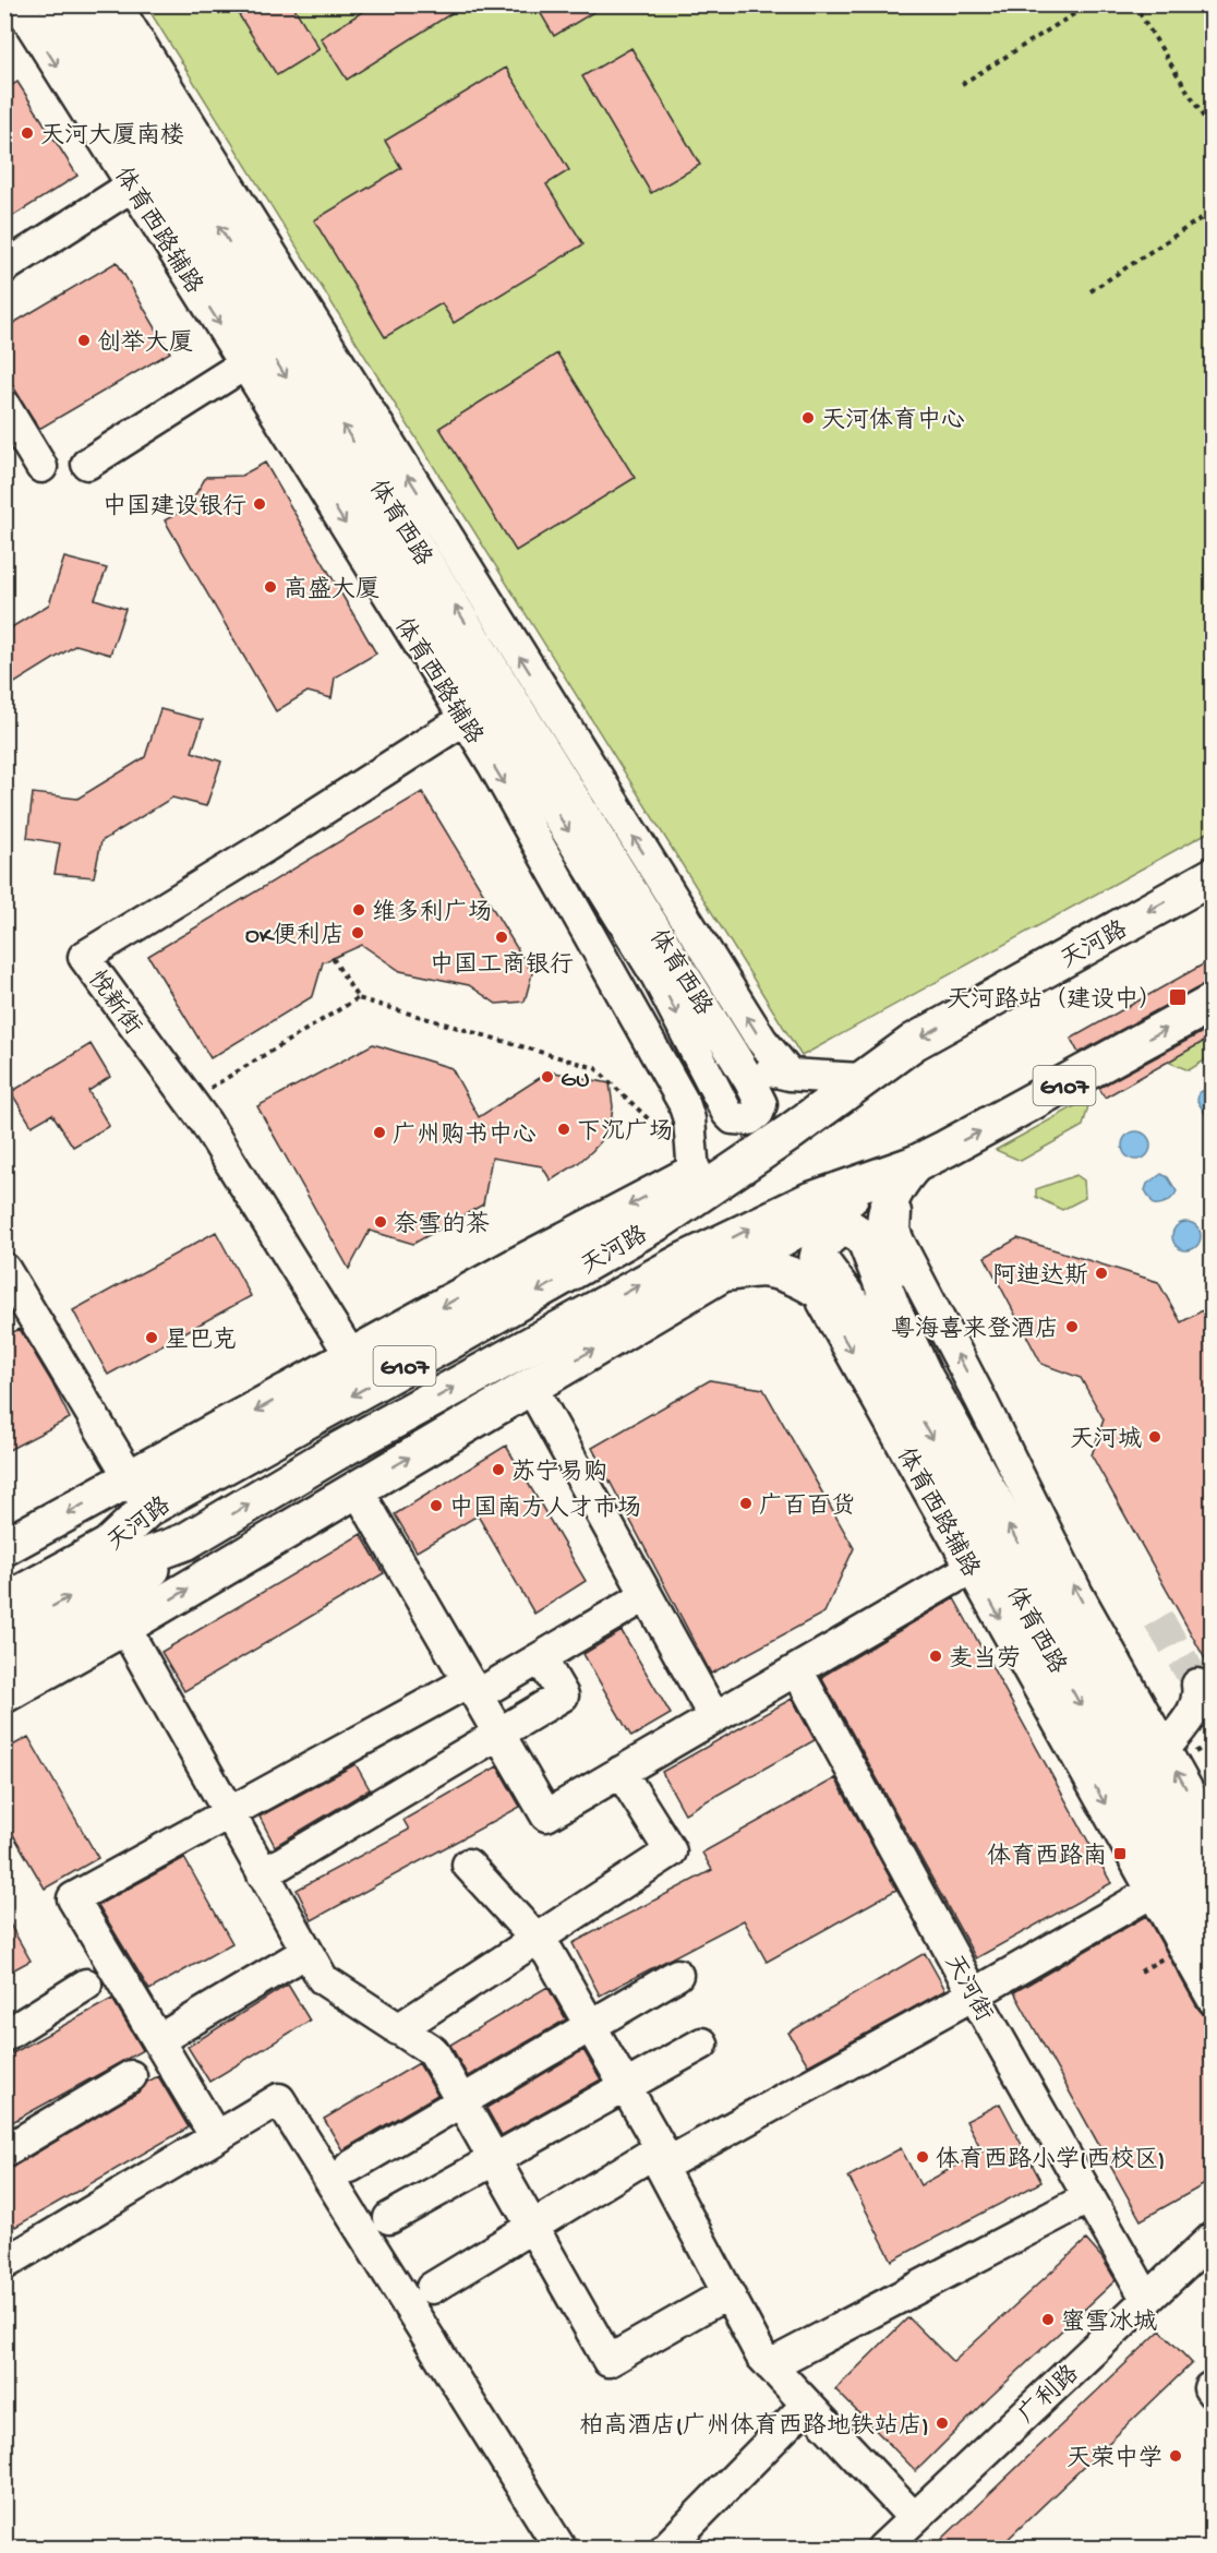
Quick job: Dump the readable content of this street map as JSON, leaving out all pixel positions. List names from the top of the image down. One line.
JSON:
{"streets":{"main road":["体育西路","天河路","G107"],"street":["体育西路辅路","悦新街","天河街","广利路"]},"crossings":[["体育西路辅路","体育西路"],["体育西路辅路","悦新街"],["天河街","广利路"]],"places":{"other":["天河大厦南楼","创举大厦","天河体育中心","中国建设银行","高盛大厦","维多利广场","OK便利店","中国工商银行","GU","下沉广场","广州购书中心","奈雪的茶","阿迪达斯","粤海喜来登酒店","星巴克","天河城","苏宁易购","广百百货","中国南方人才市场","麦当劳","体育西路小学(西校区)","蜜雪冰城","柏高酒店(广州体育西路地铁站店)","天荣中学"],"transit":["天河路站（建设中）","体育西路南"]}}
